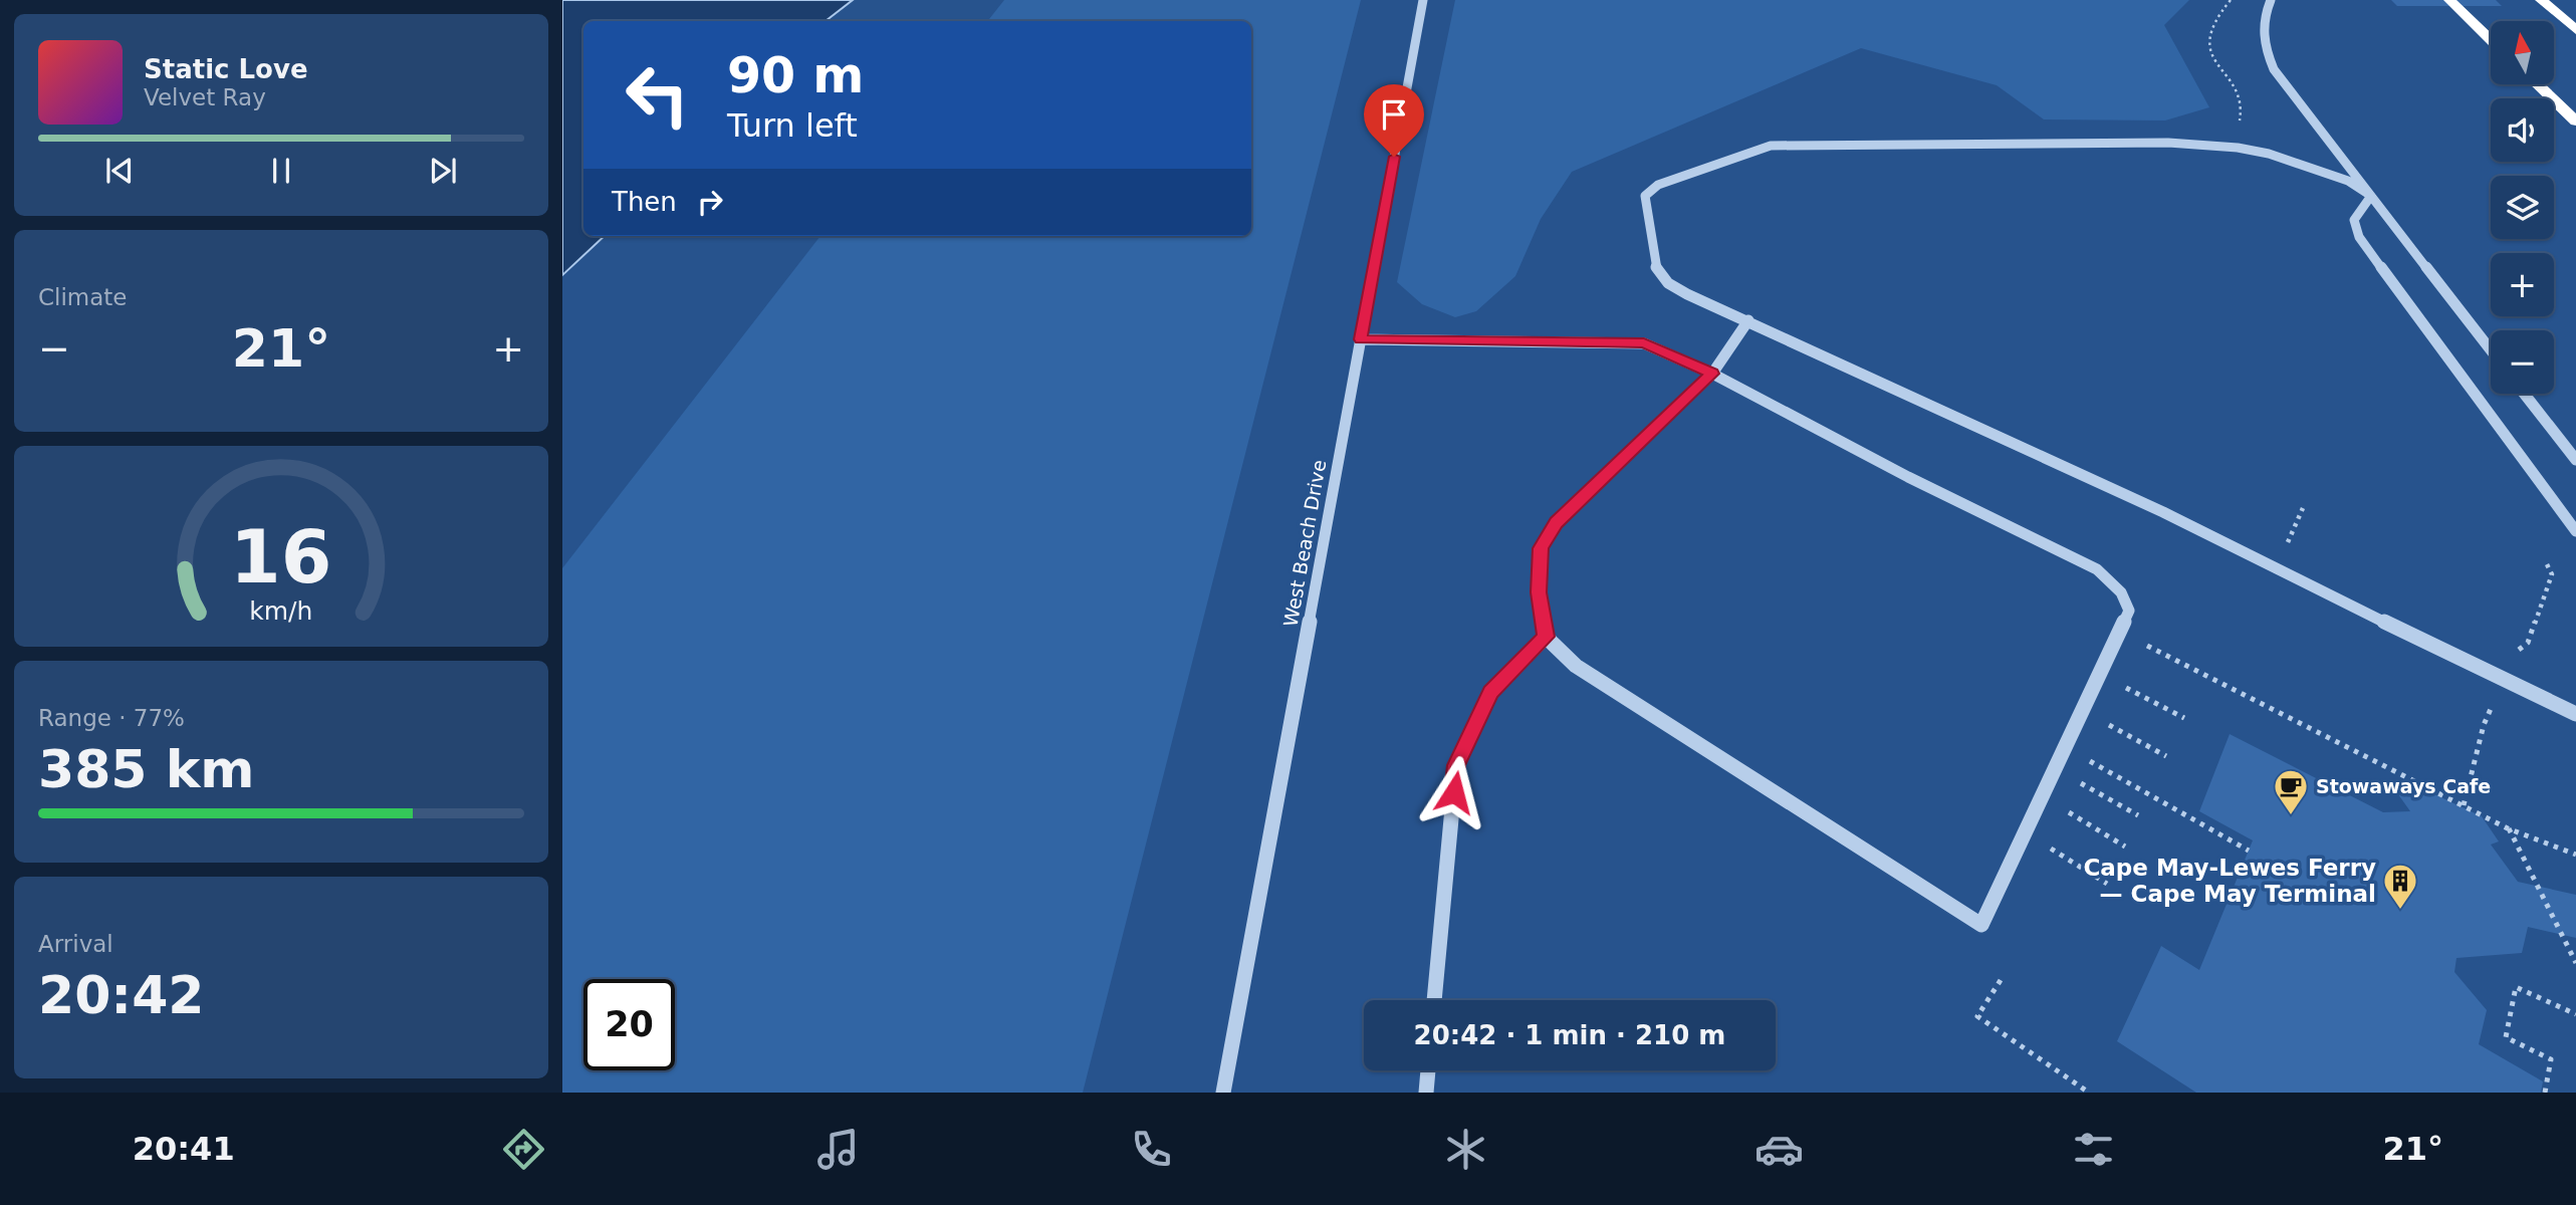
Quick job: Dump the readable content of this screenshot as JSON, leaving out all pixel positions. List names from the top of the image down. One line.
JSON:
{"streets":{"street":["West Beach Drive"]},"places":{"cafe":["Stowaways Cafe"],"building":["Cape May-Lewes Ferry — Cape May Terminal"]},"north":"top","page":{"map_buttons":["+","−"],"turn":["90 m","Turn left"],"song":["Static Love","Velvet Ray"],"then":"Then","tile":["Climate",["Range · 77%","385 km"],["Arrival","20:42"]],"heat":["−","21°","+"],"limit":"20","trip":"20:42 · 1 min · 210 m","tabs":["20:41","21°"],"gauge":["16","km/h"]}}
